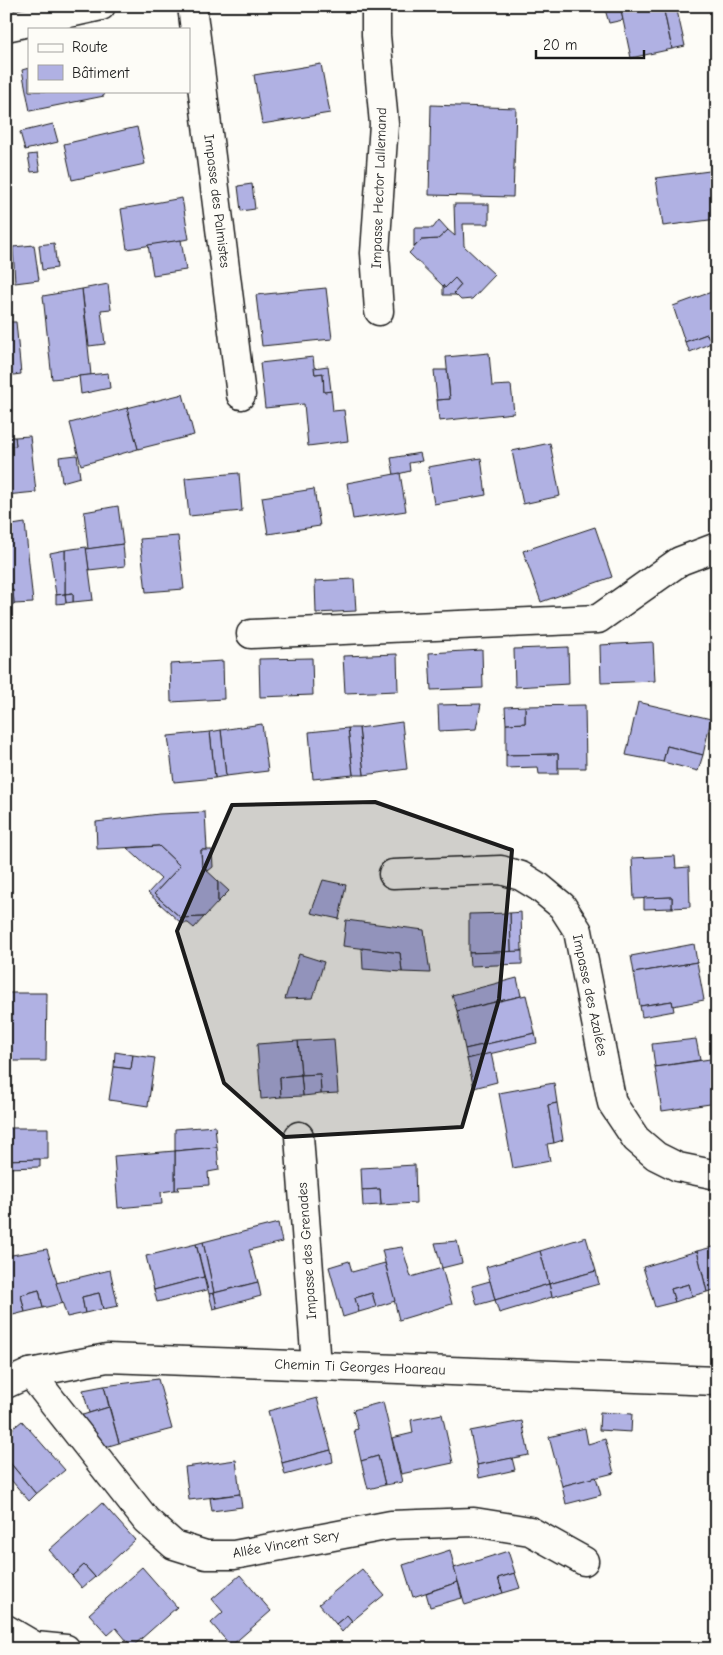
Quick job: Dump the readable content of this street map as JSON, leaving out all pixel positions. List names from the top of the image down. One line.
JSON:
{"streets":{"street":["Impasse Hector Lallemand","Impasse des Palmistes","Impasse des Azalées","Impasse des Grenades","Chemin Ti Georges Hoareau","Allée Vincent Sery"]},"crossings":[["Impasse des Grenades","Chemin Ti Georges Hoareau"],["Chemin Ti Georges Hoareau","Allée Vincent Sery"]],"legend":["Route","Bâtiment"],"scale_bar":"20 m"}
